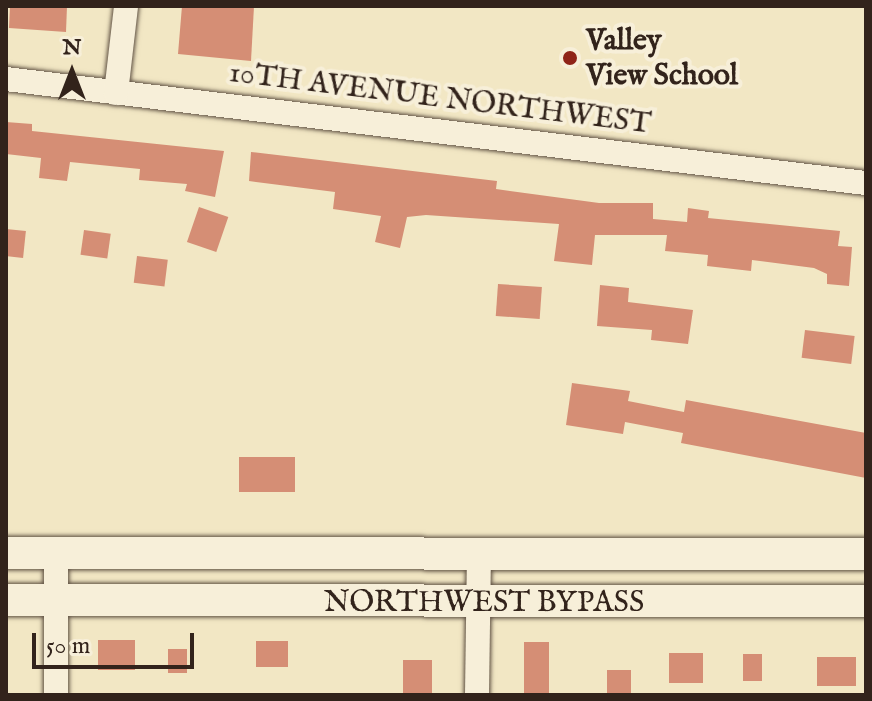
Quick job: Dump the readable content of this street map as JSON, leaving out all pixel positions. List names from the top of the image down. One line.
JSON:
{"streets":{"main road":["NORTHWEST BYPASS"],"street":["10TH AVENUE NORTHWEST"]},"places":["Valley View School"],"scale_bar":"50 m","north":"top"}
